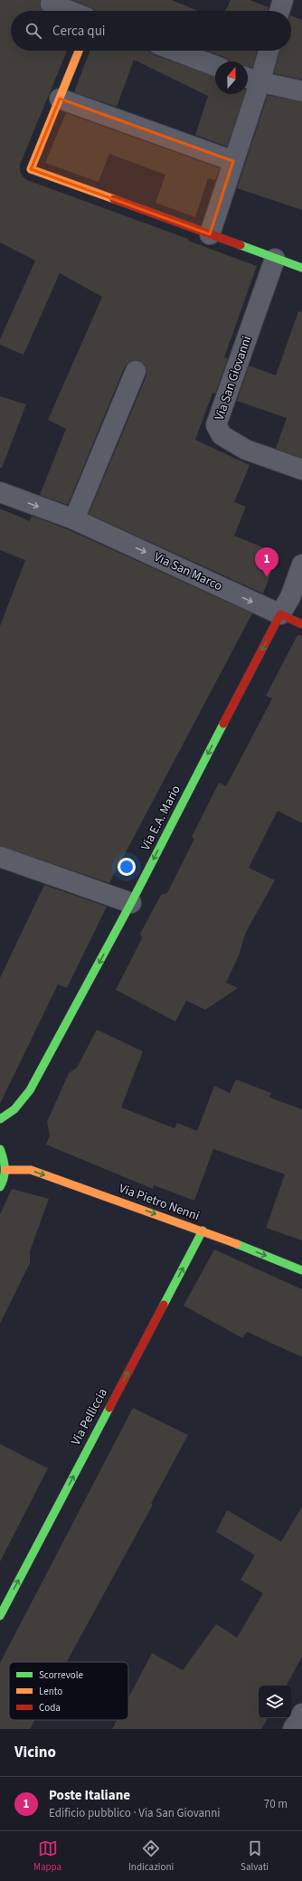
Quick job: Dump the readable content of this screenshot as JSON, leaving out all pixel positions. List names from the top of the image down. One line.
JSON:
{"streets":{"main road":["Via San Marco","Via E.A. Mario","Via Pietro Nenni","Via Pelliccia"],"street":["Via San Giovanni"]},"crossings":[["Via San Marco","Via E.A. Mario"],["Via Pietro Nenni","Via Pelliccia"]],"one_way":["Via San Marco","Via E.A. Mario","Via Pietro Nenni","Via Pelliccia"],"legend":["Scorrevole","Lento","Coda"],"north":"top","page":{"search":"Cerca qui","pins":"1","heading":"Vicino","list":[{"mark":"1","name":"Poste Italiane","note":"Edificio pubblico · Via San Giovanni","value":"70 m"}],"nav":["Mappa","Indicazioni","Salvati"]}}
